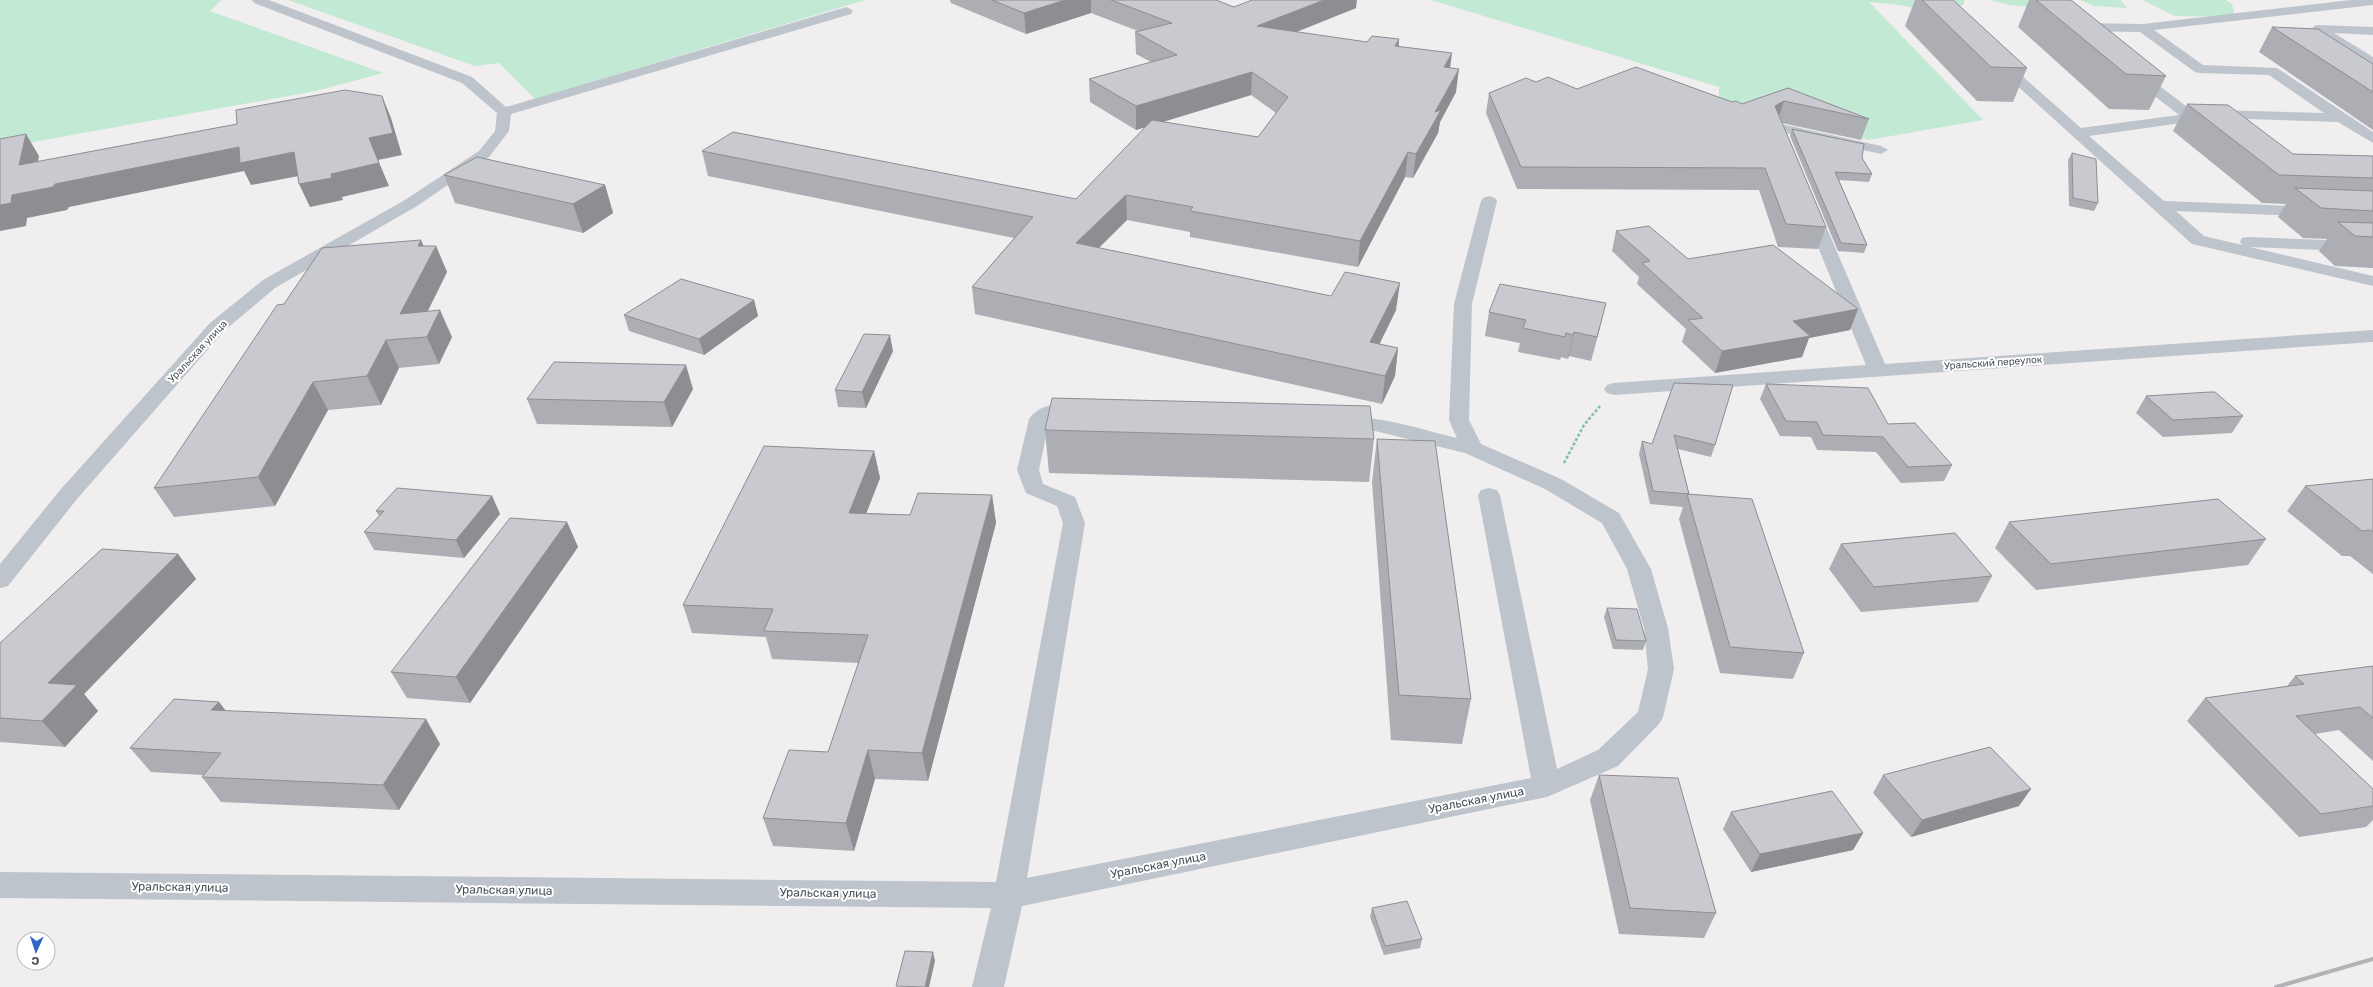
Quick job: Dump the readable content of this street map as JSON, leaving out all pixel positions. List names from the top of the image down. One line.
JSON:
{"streets":{"street":["Уральская улица","Уральский переулок"]},"north":"bottom"}
